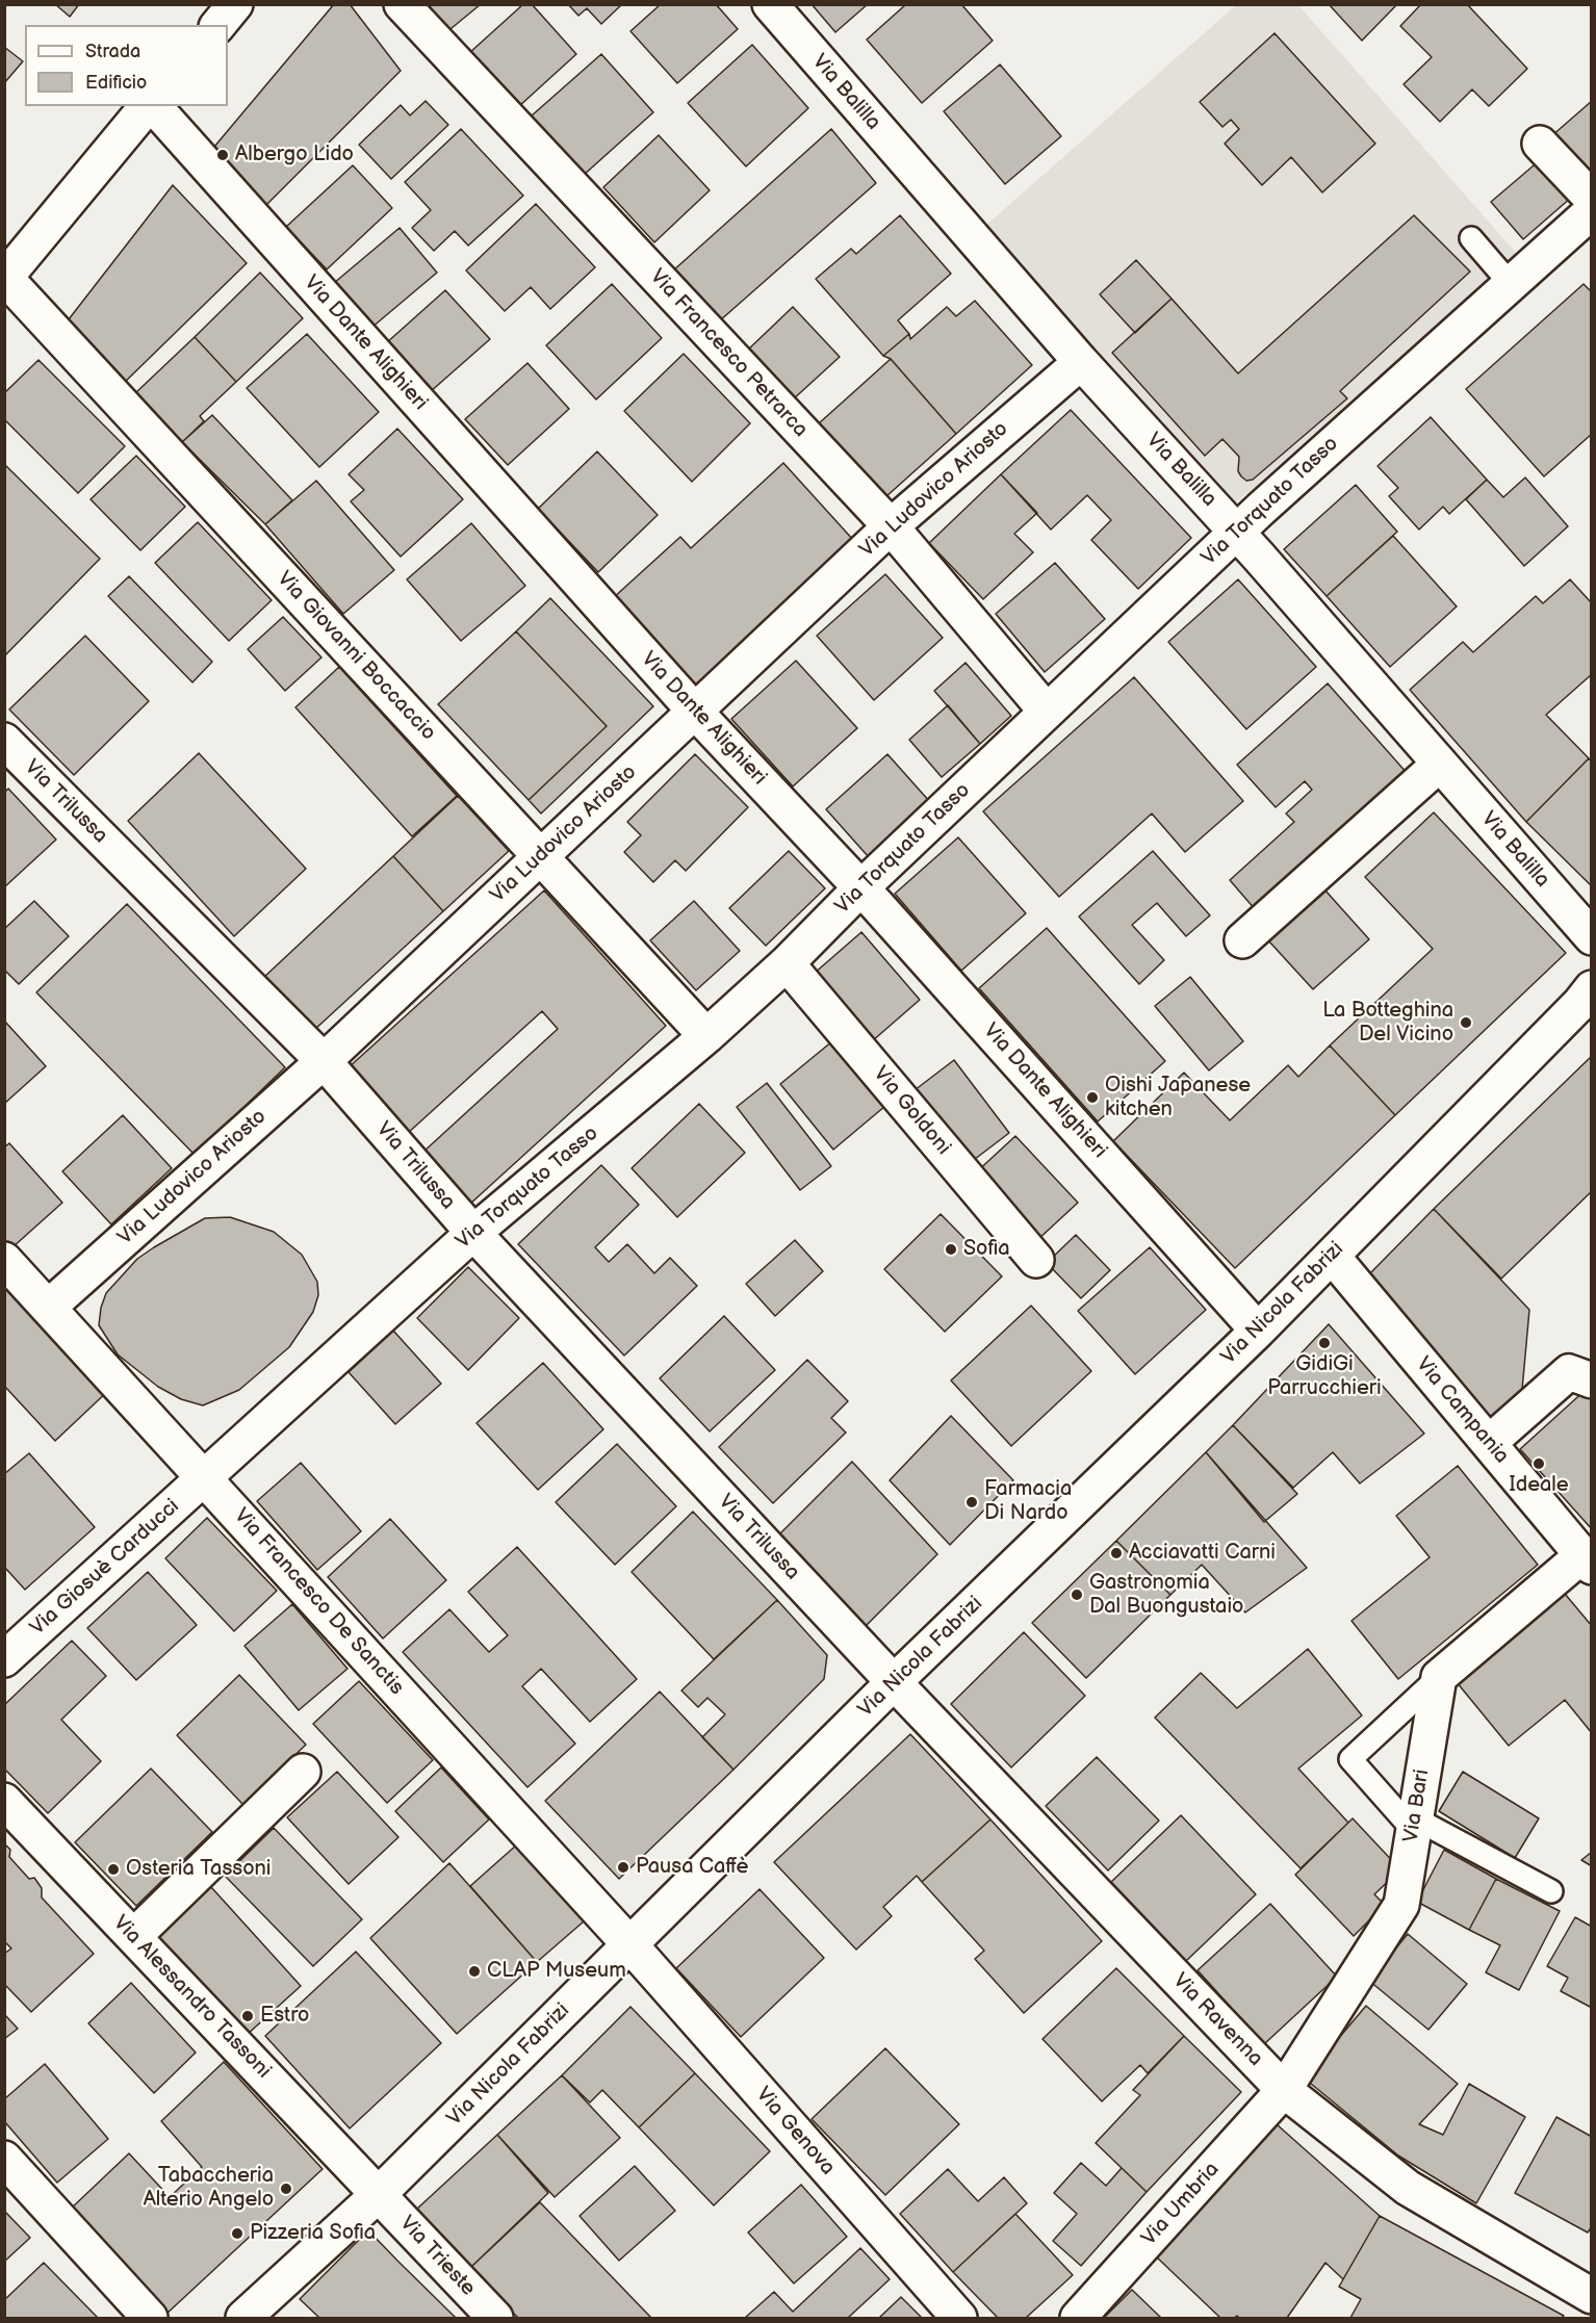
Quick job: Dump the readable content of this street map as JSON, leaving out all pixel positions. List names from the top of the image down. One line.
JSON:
{"streets":{"street":["Via Balilla","Via Dante Alighieri","Via Francesco Petrarca","Via Ludovico Ariosto","Via Torquato Tasso","Via Giovanni Boccaccio","Via Trilussa","Via Goldoni","Via Nicola Fabrizi","Via Campania","Via Giosuè Carducci","Via Francesco De Sanctis","Via Bari","Via Alessandro Tassoni","Via Ravenna","Via Genova","Via Umbria","Via Trieste"]},"crossings":[["Via Balilla","Via Ludovico Ariosto"],["Via Balilla","Via Torquato Tasso"],["Via Dante Alighieri","Via Ludovico Ariosto"],["Via Dante Alighieri","Via Torquato Tasso"],["Via Dante Alighieri","Via Nicola Fabrizi"],["Via Francesco Petrarca","Via Ludovico Ariosto"],["Via Francesco Petrarca","Via Torquato Tasso"],["Via Ludovico Ariosto","Via Giovanni Boccaccio"],["Via Ludovico Ariosto","Via Trilussa"],["Via Ludovico Ariosto","Via Francesco De Sanctis"],["Via Torquato Tasso","Via Giovanni Boccaccio"],["Via Torquato Tasso","Via Trilussa"],["Via Torquato Tasso","Via Goldoni"],["Via Torquato Tasso","Via Giosuè Carducci"],["Via Torquato Tasso","Via Francesco De Sanctis"],["Via Trilussa","Via Nicola Fabrizi"],["Via Trilussa","Via Ravenna"],["Via Nicola Fabrizi","Via Campania"],["Via Nicola Fabrizi","Via Francesco De Sanctis"],["Via Nicola Fabrizi","Via Alessandro Tassoni"],["Via Nicola Fabrizi","Via Ravenna"],["Via Nicola Fabrizi","Via Genova"],["Via Nicola Fabrizi","Via Trieste"],["Via Giosuè Carducci","Via Francesco De Sanctis"],["Via Francesco De Sanctis","Via Genova"],["Via Bari","Via Ravenna"],["Via Bari","Via Umbria"],["Via Alessandro Tassoni","Via Trieste"],["Via Ravenna","Via Umbria"]],"places":["Albergo Lido","La Botteghina Del Vicino","Oishi Japanese kitchen","Sofia","GidiGi Parrucchieri","Ideale","Farmacia Di Nardo","Acciavatti Carni","Gastronomia Dal Buongustaio","Pausa Caffè","Osteria Tassoni","CLAP Museum","Estro","Tabaccheria Alterio Angelo","Pizzeria Sofia"],"legend":["Strada","Edificio"]}
